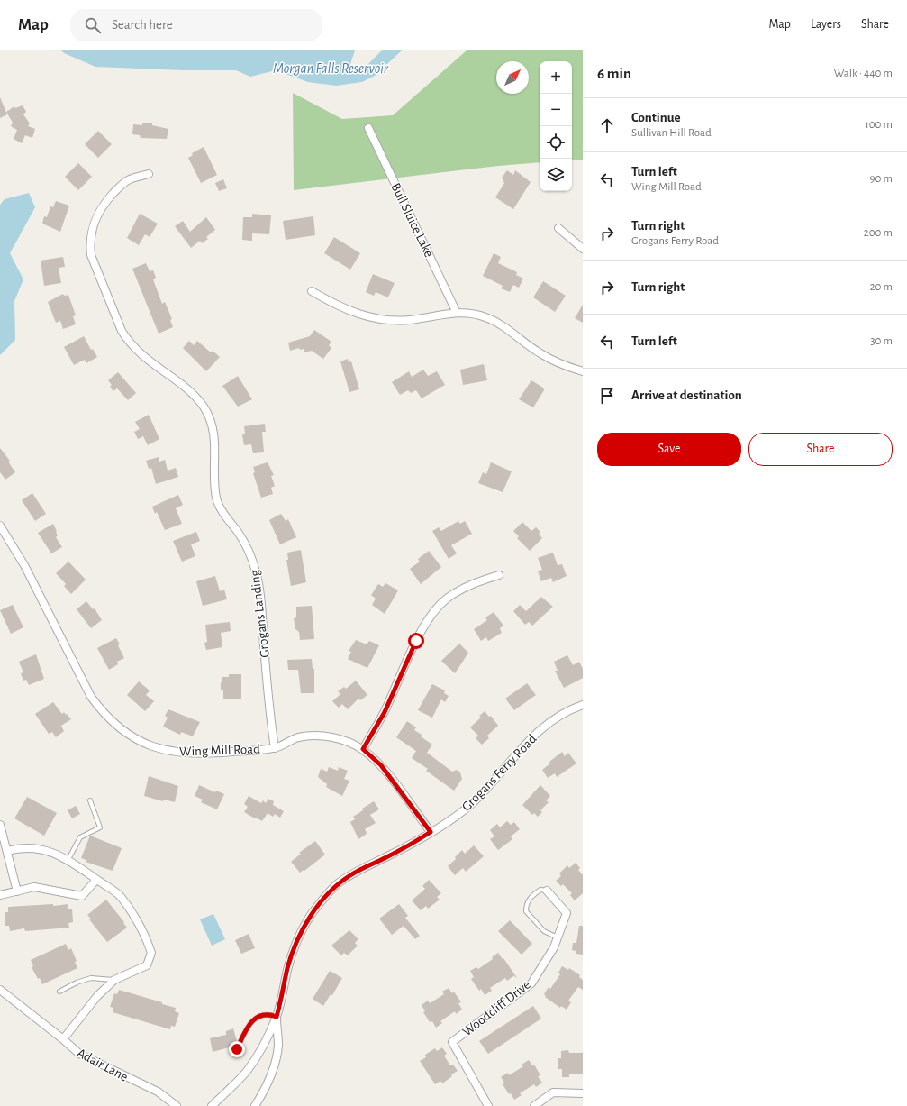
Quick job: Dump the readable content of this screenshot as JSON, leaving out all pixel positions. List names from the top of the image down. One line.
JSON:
{"streets":{"street":["Bull Sluice Lake","Grogans Landing","Wing Mill Road","Grogans Ferry Road","Woodcliff Drive","Adair Lane"]},"crossings":[["Grogans Landing","Wing Mill Road"],["Wing Mill Road","Grogans Ferry Road"]],"water":["Morgan Falls Reservoir"],"north":"top right","page":{"header":"Map","search":"Search here","nav":["Map","Layers","Share"],"heading":["6 min","Walk · 440 m"],"map_buttons":["+","−"],"list":[["Continue","Sullivan Hill Road","100 m"],["Turn left","Wing Mill Road","90 m"],["Turn right","Grogans Ferry Road","200 m"],["Turn right","20 m"],["Turn left","30 m"],"Arrive at destination"],"buttons":["Save","Share"]}}
